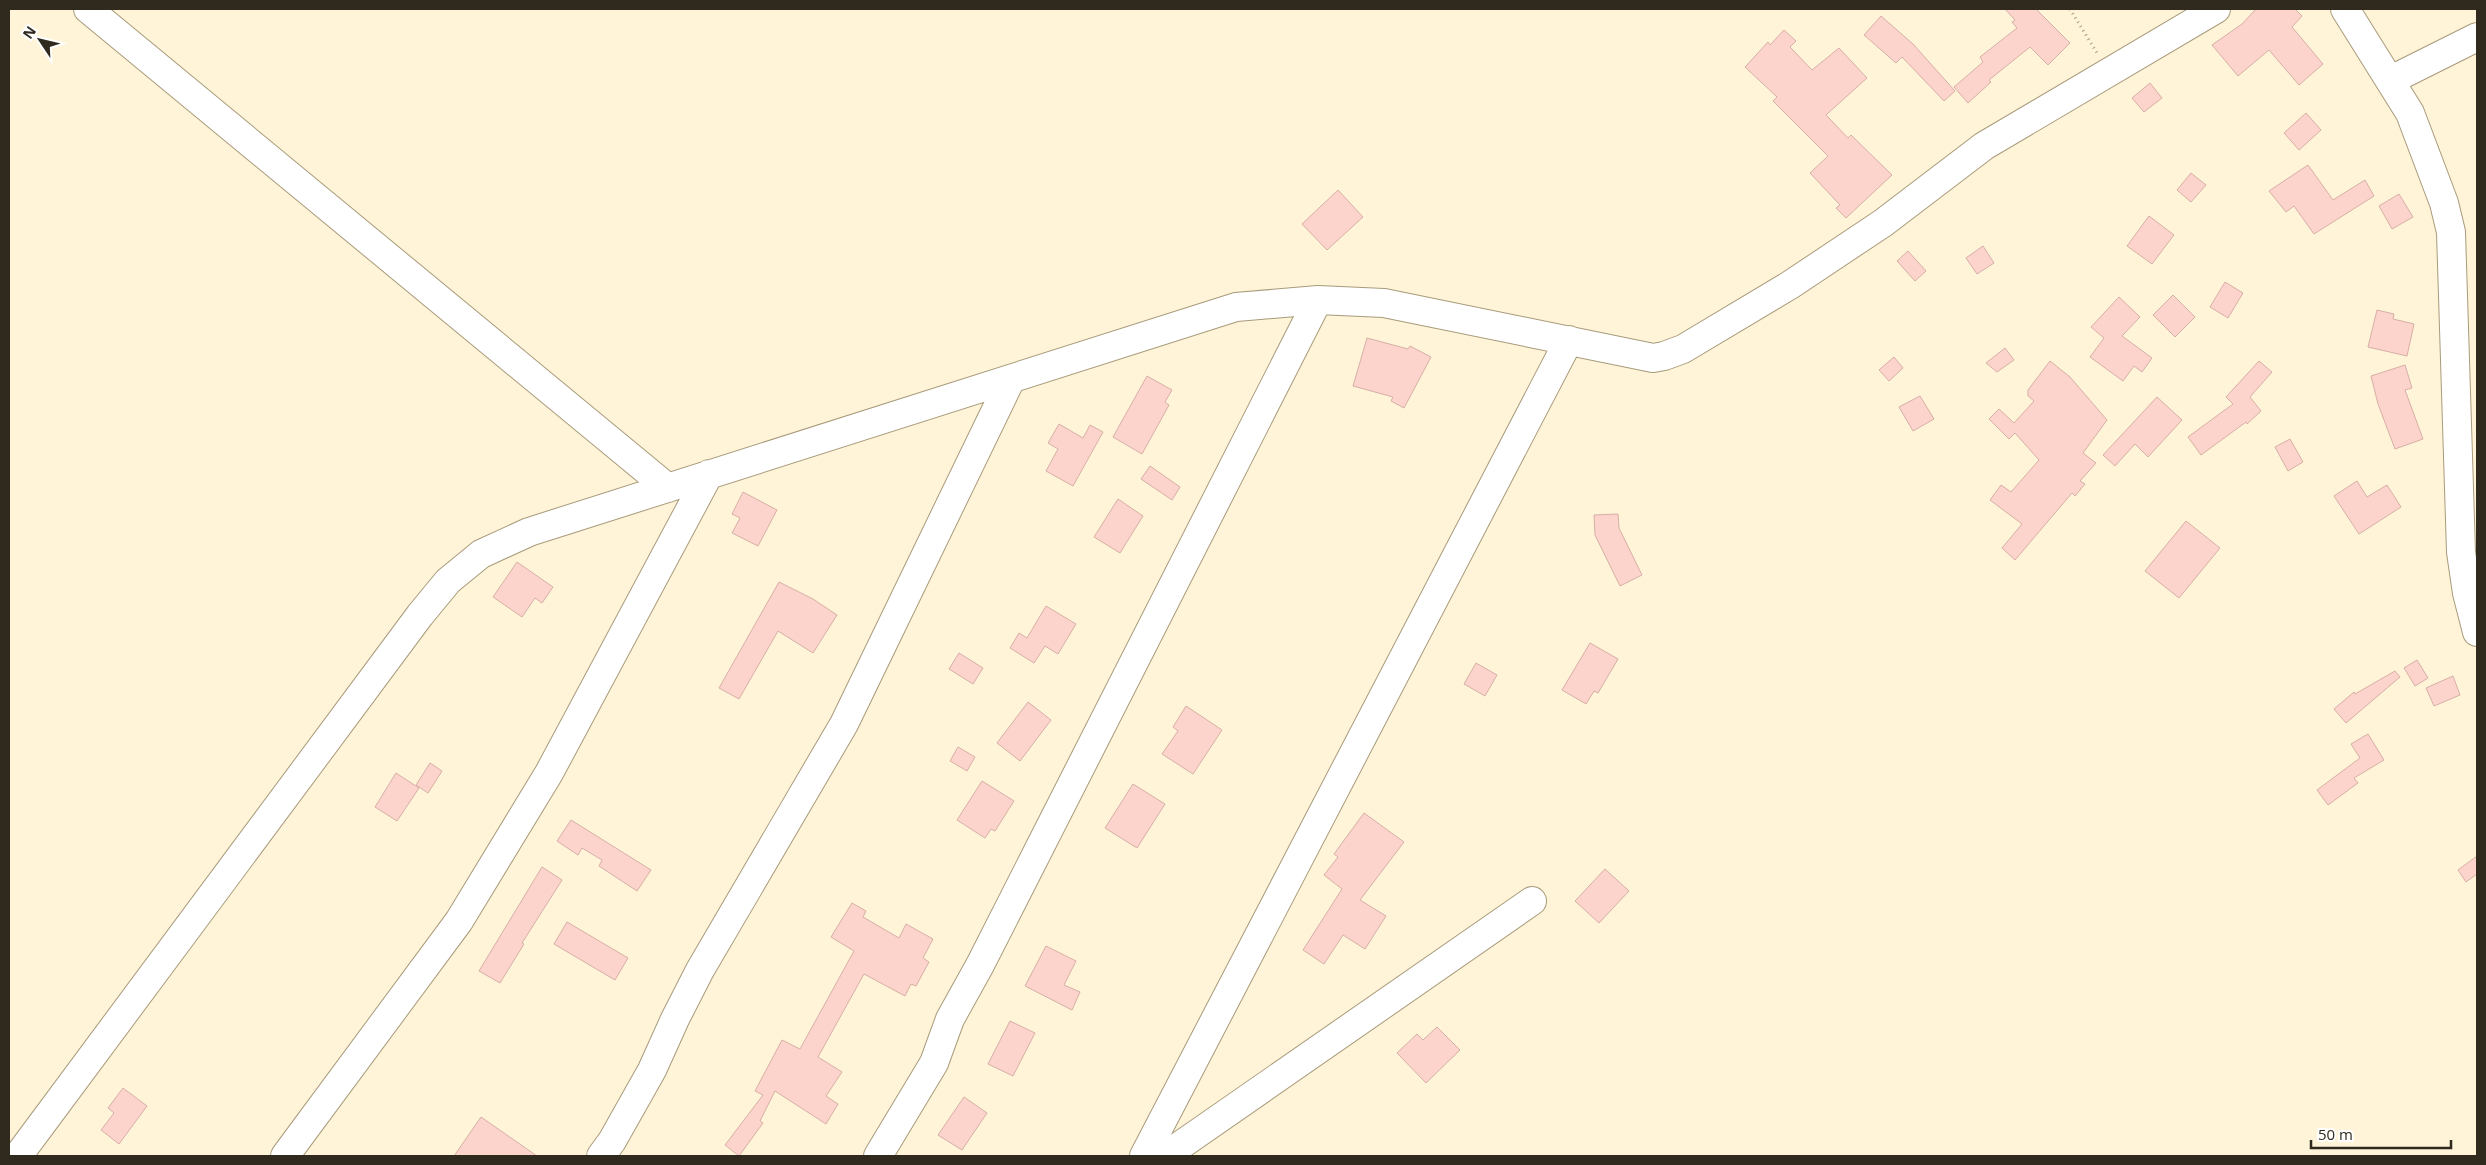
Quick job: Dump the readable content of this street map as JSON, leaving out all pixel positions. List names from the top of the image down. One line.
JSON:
{"scale_bar":"50 m","north":"top left"}
